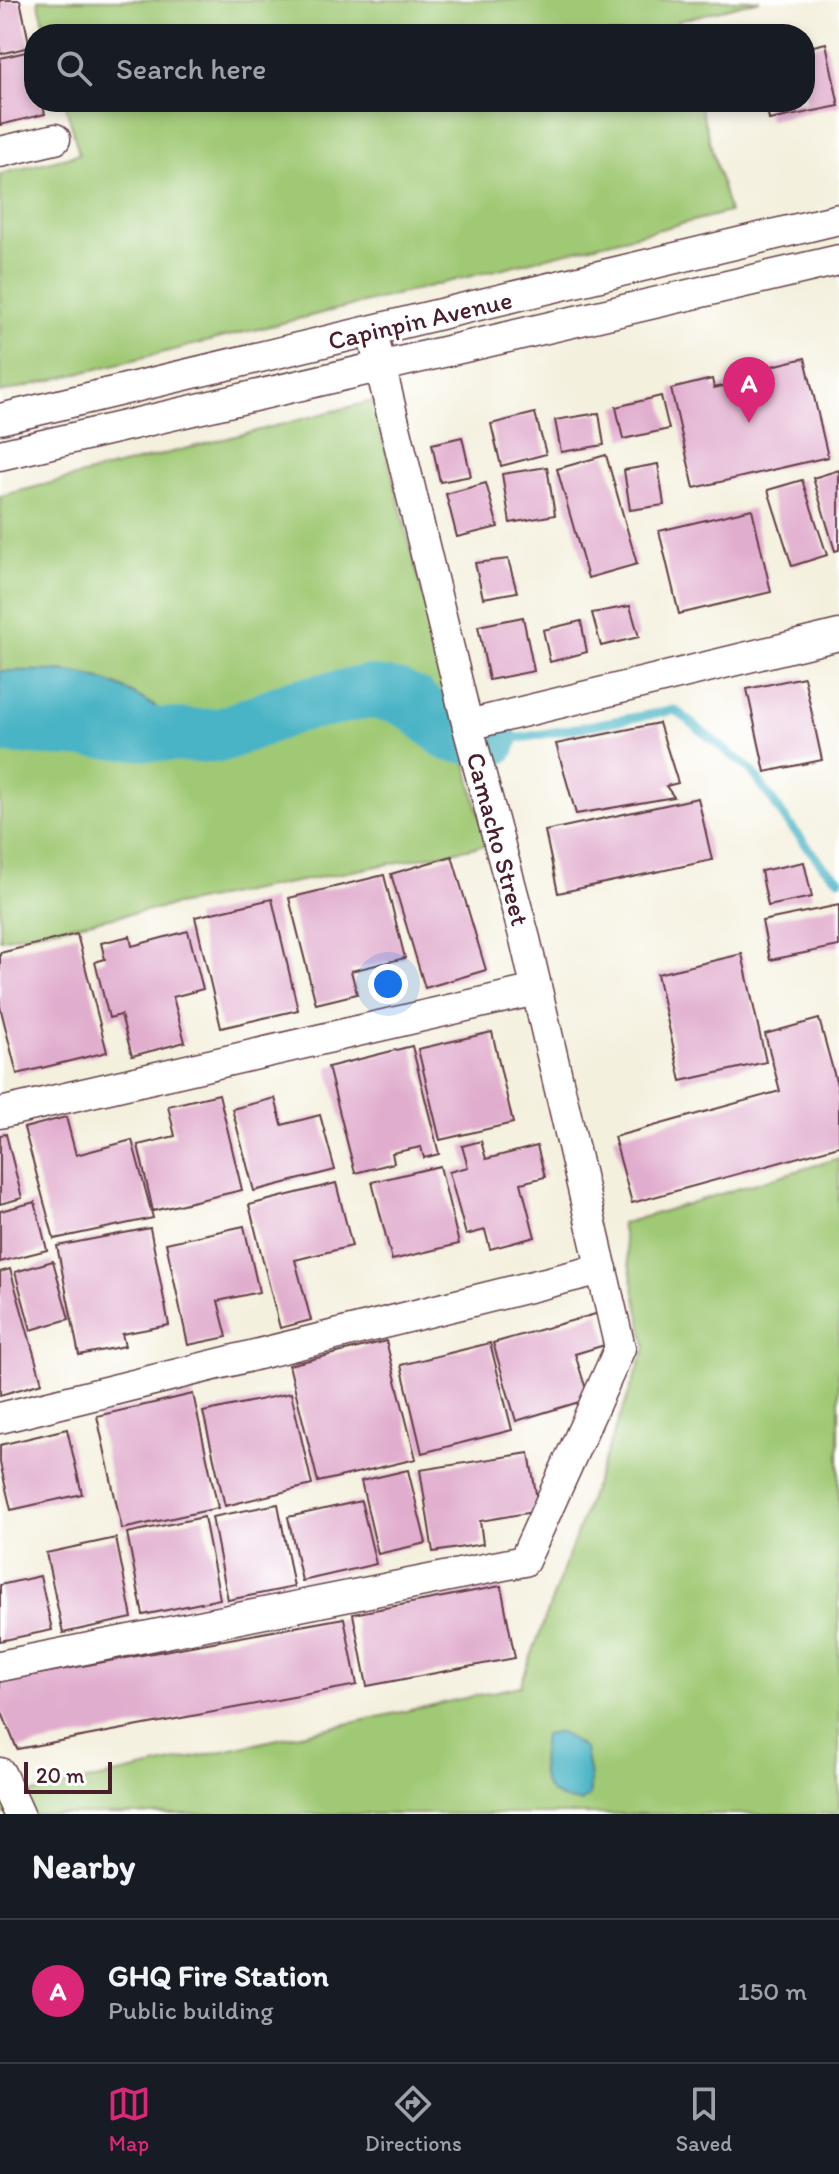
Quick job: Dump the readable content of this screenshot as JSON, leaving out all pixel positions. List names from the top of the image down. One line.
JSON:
{"streets":{"street":["Capinpin Avenue","Camacho Street"]},"crossings":[["Capinpin Avenue","Camacho Street"]],"scale_bar":"20 m","page":{"search":"Search here","pins":"A","scale":"20 m","heading":"Nearby","list":[{"mark":"A","name":"GHQ Fire Station","note":"Public building","value":"150 m"}],"nav":["Map","Directions","Saved"]}}
